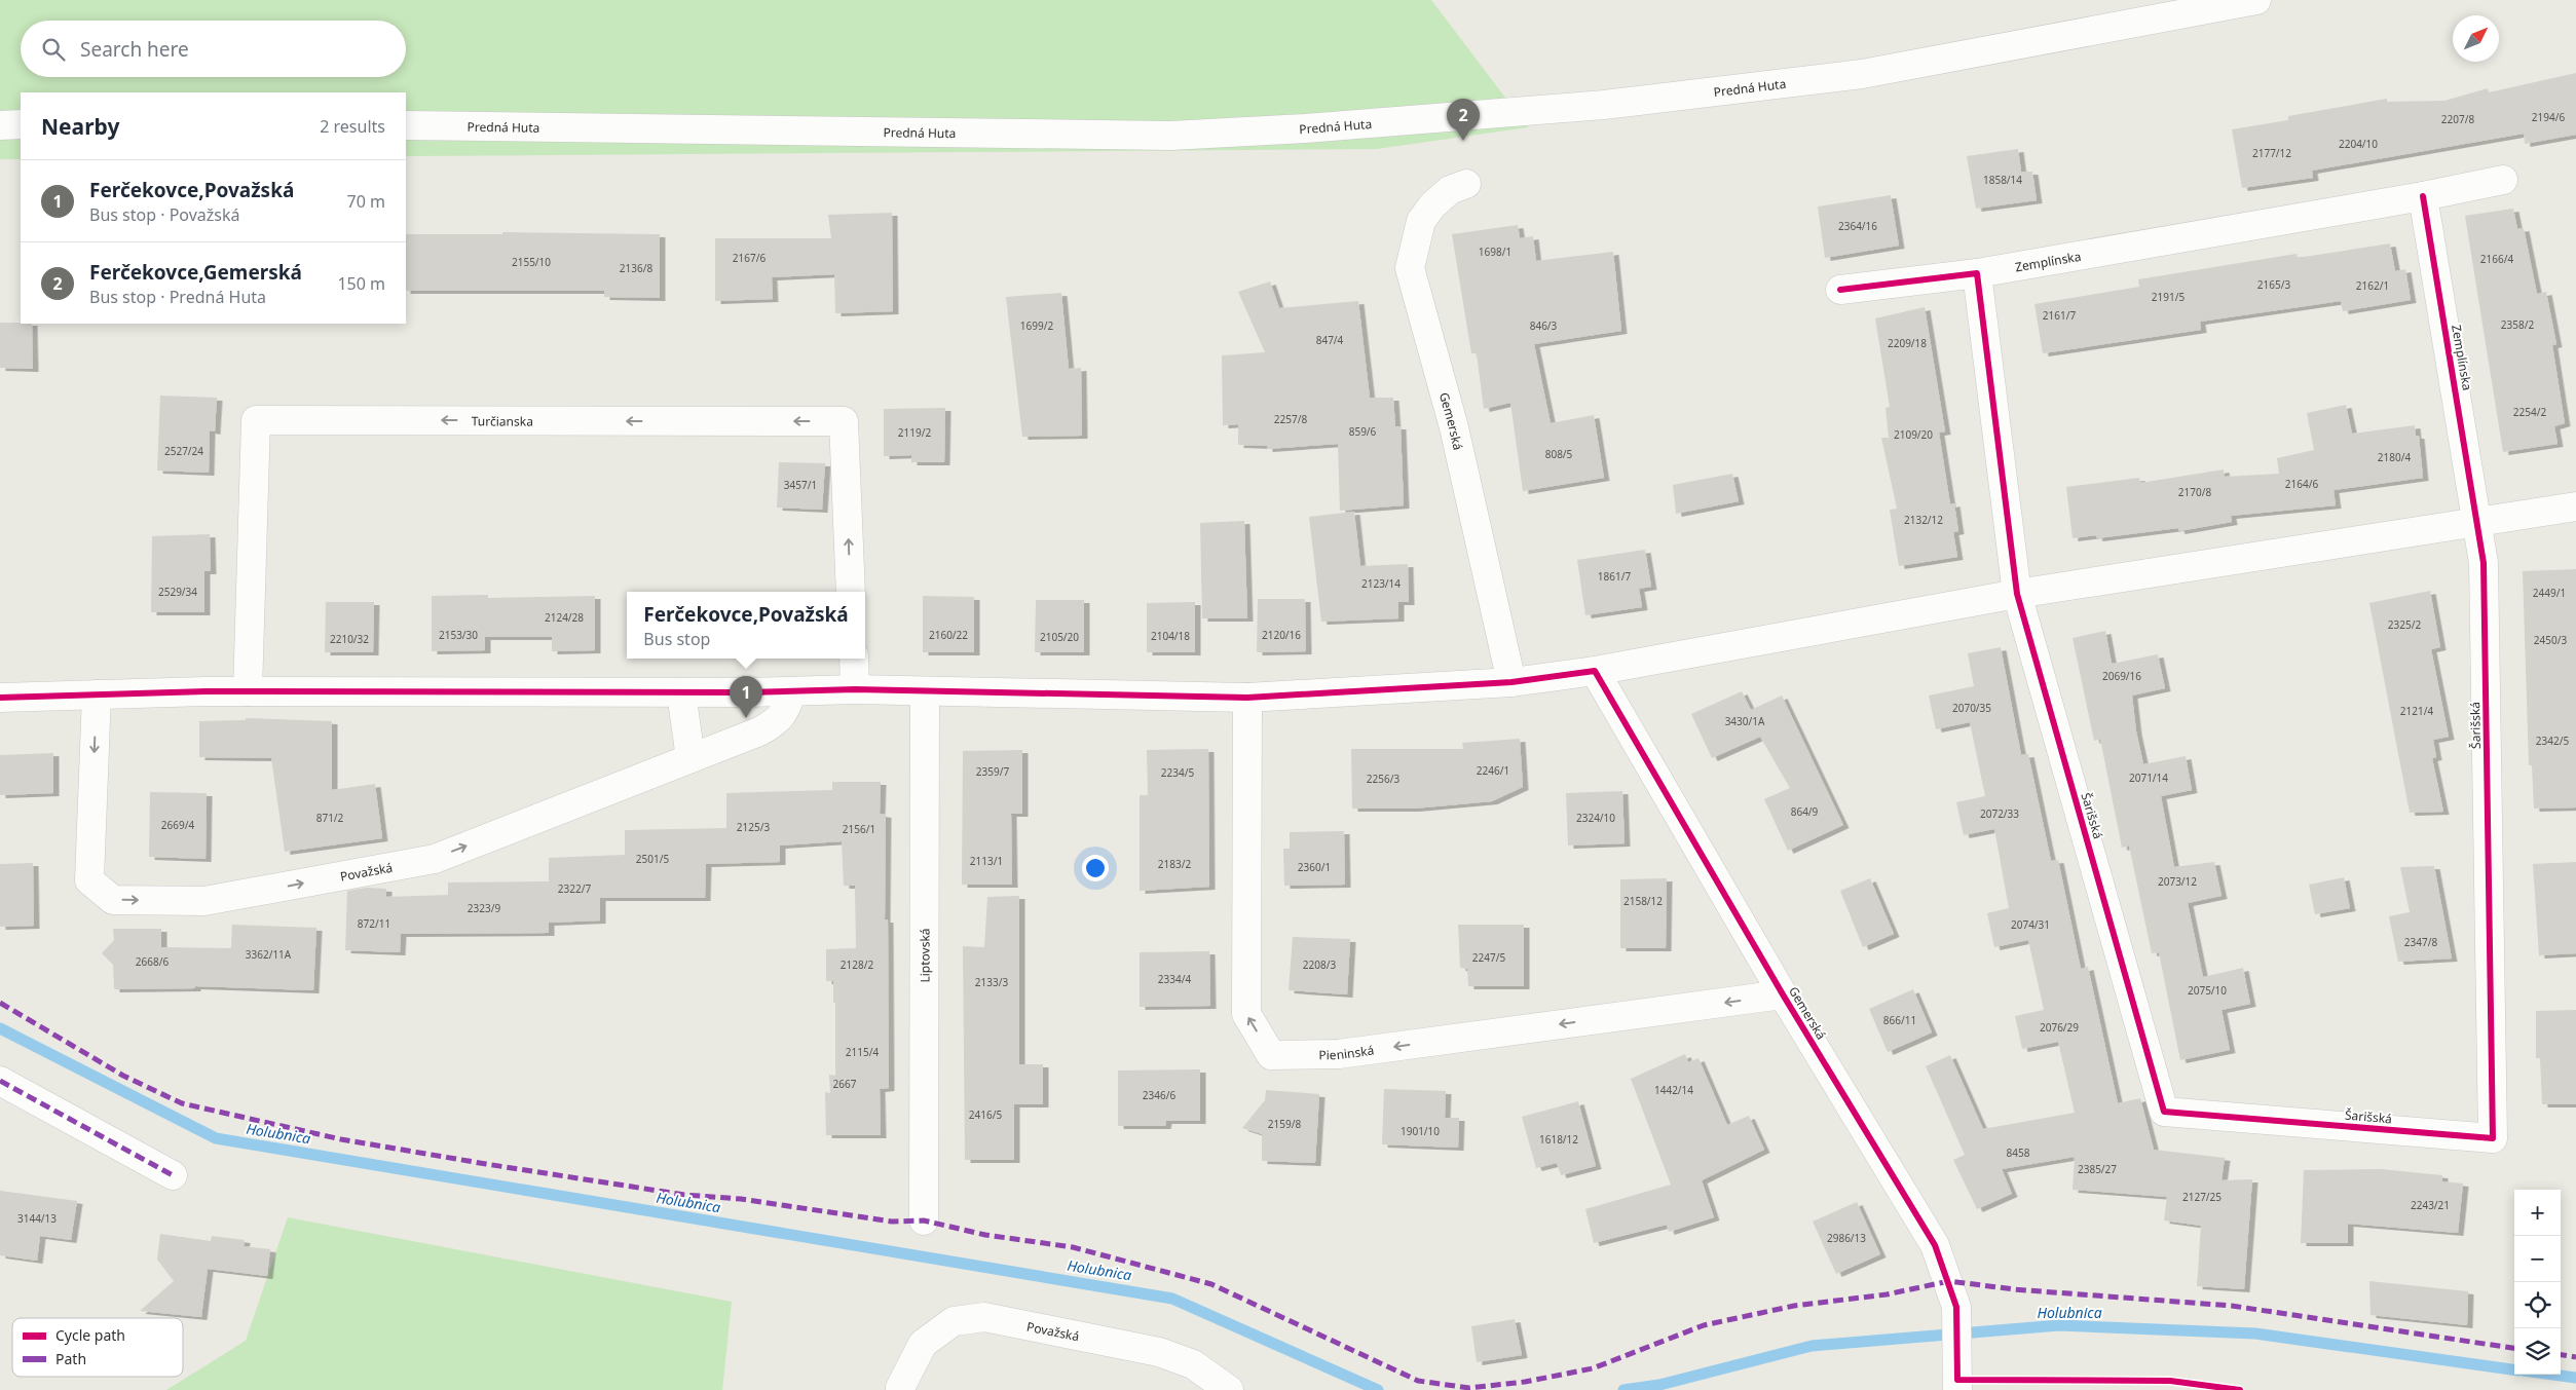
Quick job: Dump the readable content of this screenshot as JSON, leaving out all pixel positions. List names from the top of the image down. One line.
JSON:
{"streets":{"street":["Predná Huta","Zemplínska","Turčianska","Gemerská","Šarišská","Považská","Liptovská","Pieninská"]},"crossings":[["Zemplínska","Šarišská"],["Gemerská","Pieninská"]],"water":["Holubnica"],"house_numbers":["2194/6","2207/8","2204/10","2177/12","1858/14","2364/16","1698/1","2167/6","2166/4","2155/10","2136/8","2165/3","2162/1","2191/5","2161/7","2358/2","1699/2","846/3","847/4","2209/18","2254/2","2257/8","859/6","2119/2","2109/20","2527/24","808/5","2180/4","2164/6","3457/1","2170/8","2132/12","1861/7","2123/14","2529/34","2449/1","2124/28","2325/2","2153/30","2160/22","2120/16","2104/18","2105/20","2210/32","2450/3","2069/16","2070/35","2121/4","3430/1A","2342/5","2246/1","2359/7","2234/5","2071/14","2256/3","864/9","2072/33","871/2","2324/10","2669/4","2125/3","2156/1","2501/5","2113/1","2183/2","2360/1","2073/12","2322/7","2158/12","2323/9","872/11","2074/31","2347/8","3362/11A","2247/5","2668/6","2128/2","2208/3","2334/4","2133/3","2075/10","866/11","2076/29","2115/4","2667","1442/14","2346/6","2416/5","2159/8","1901/10","1618/12","8458","2385/27","2127/25","2243/21","3144/13","2986/13"],"legend":["Cycle path","Path"],"north":"top right","page":{"search":"Search here","heading":["Nearby","2 results"],"pins":["2","1"],"list":[{"mark":"1","name":"Ferčekovce,Považská","note":"Bus stop · Považská","value":"70 m"},{"mark":"2","name":"Ferčekovce,Gemerská","note":"Bus stop · Predná Huta","value":"150 m"}],"popup":["Ferčekovce,Považská","Bus stop"],"map_buttons":["+","−"]}}
